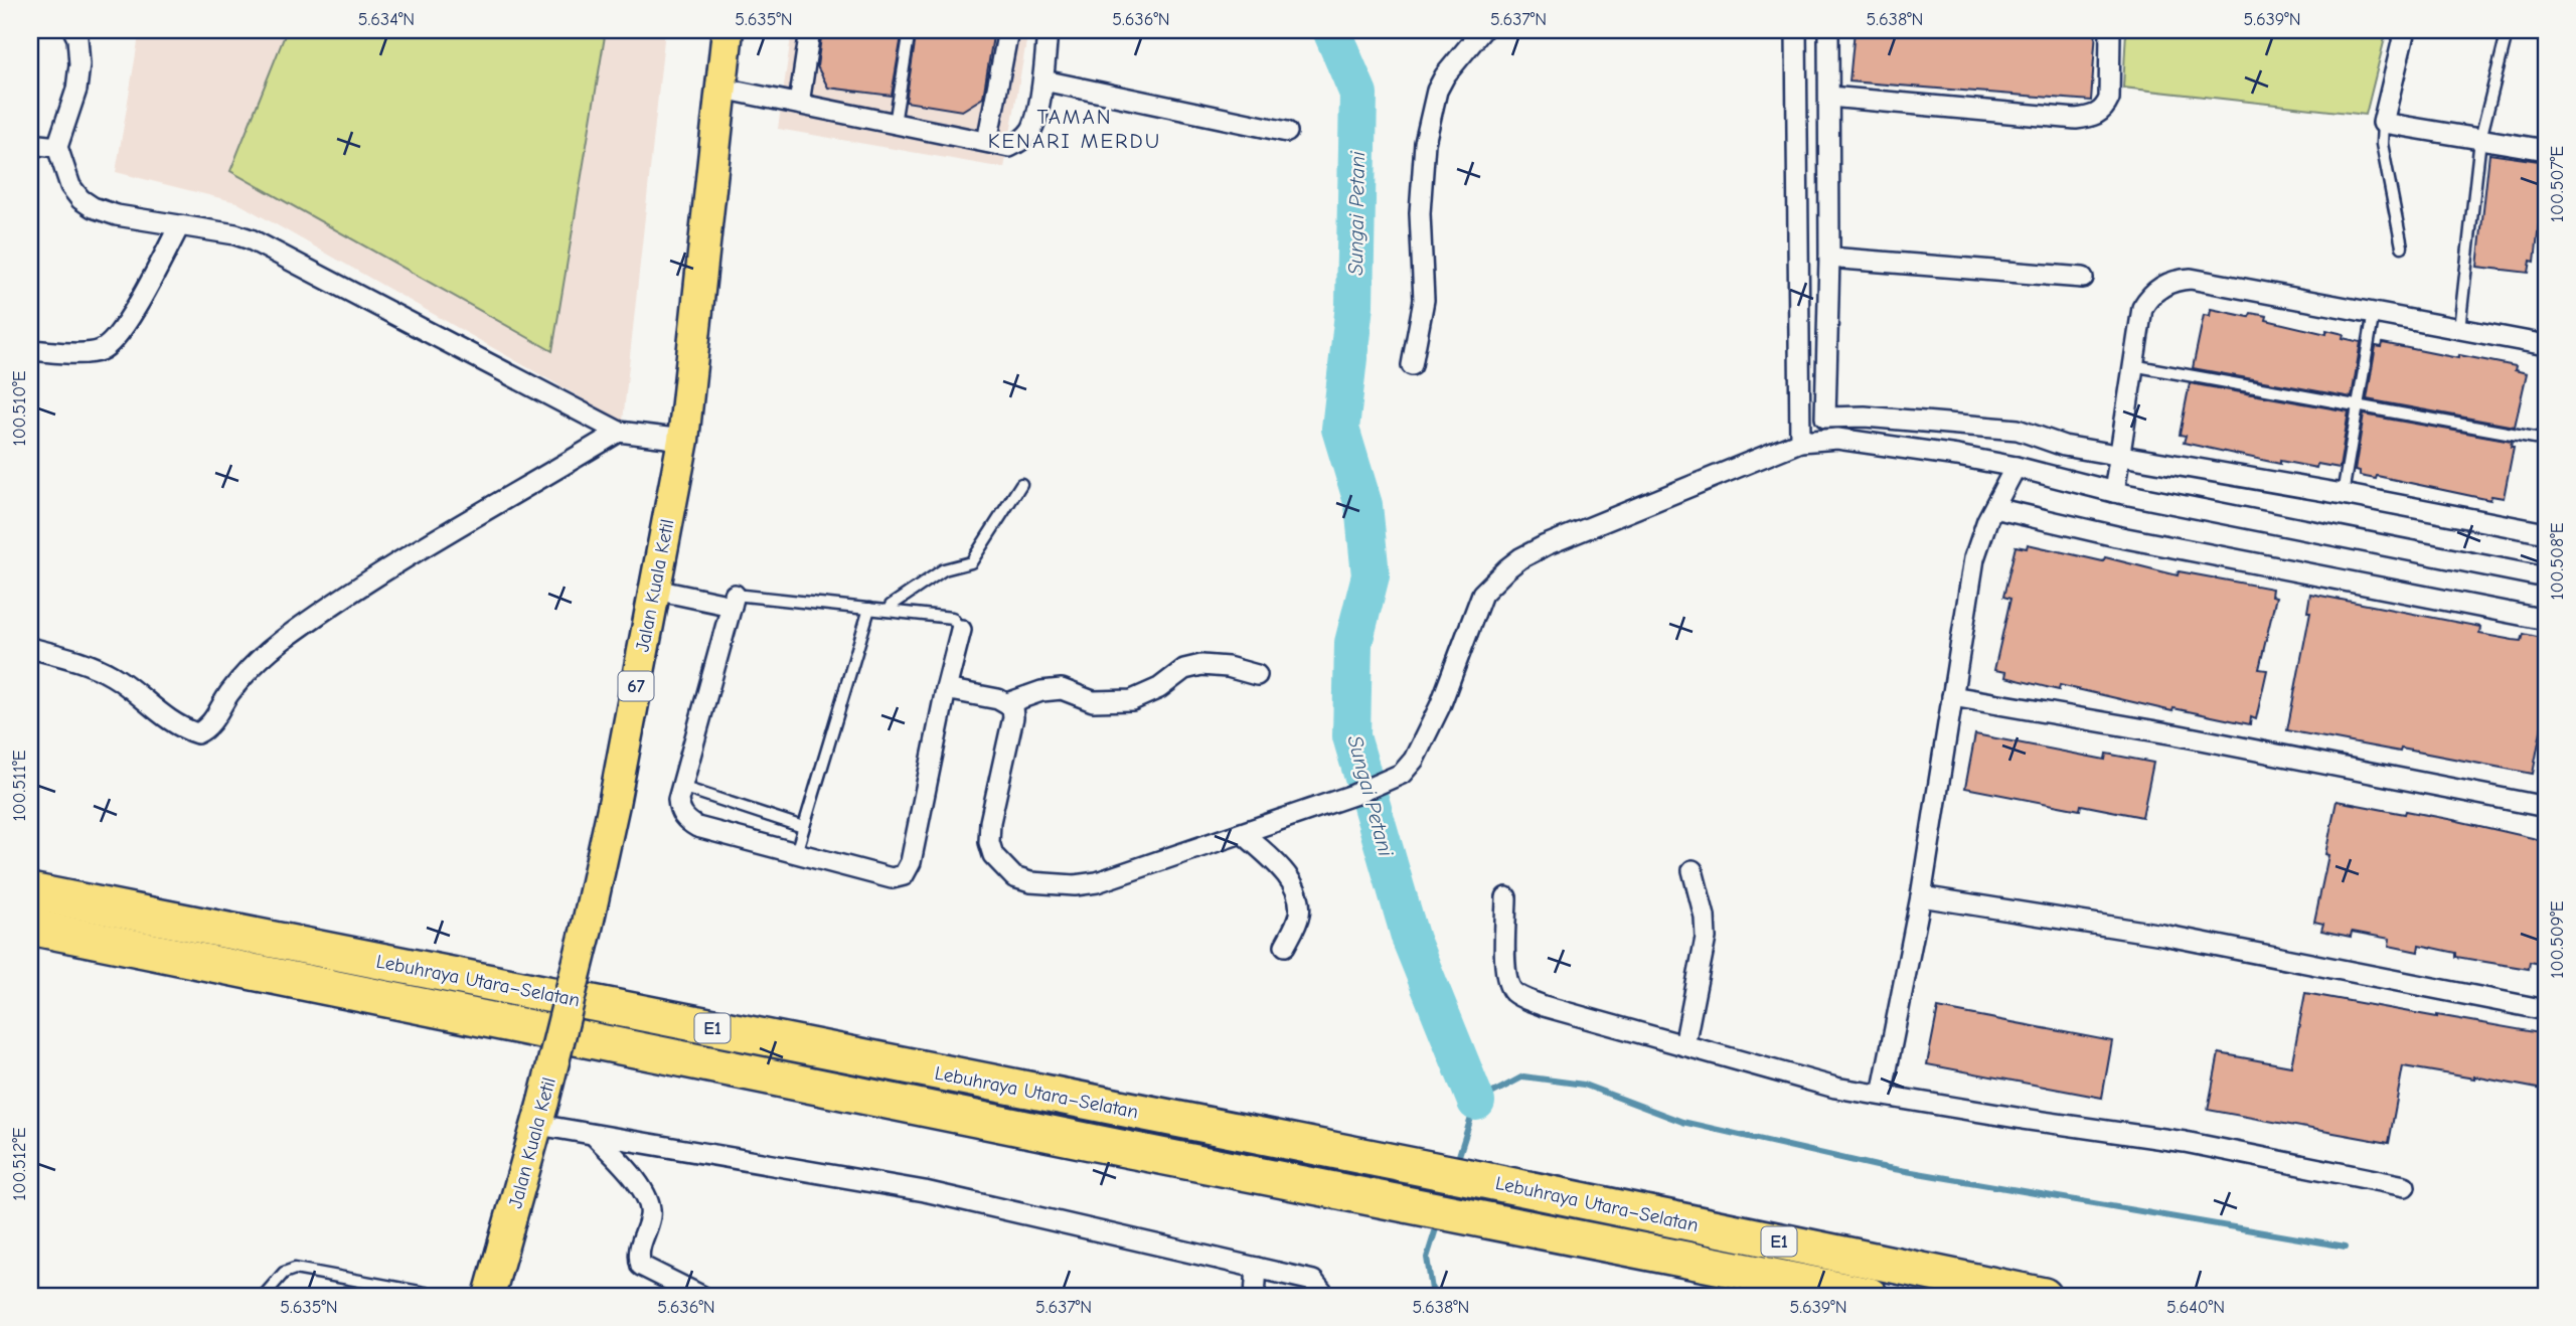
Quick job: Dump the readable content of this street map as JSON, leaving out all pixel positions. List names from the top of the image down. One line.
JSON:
{"streets":{"highway":["Lebuhraya Utara–Selatan","E1"],"main road":["Jalan Kuala Ketil","67"]},"districts":["TAMAN KENARI MERDU"],"water":["Sungai Petani"],"coordinates":["5.634°N","5.635°N","5.636°N","5.637°N","5.638°N","5.639°N","100.507°E","100.510°E","100.508°E","100.511°E","100.509°E","100.512°E","5.640°N"]}
